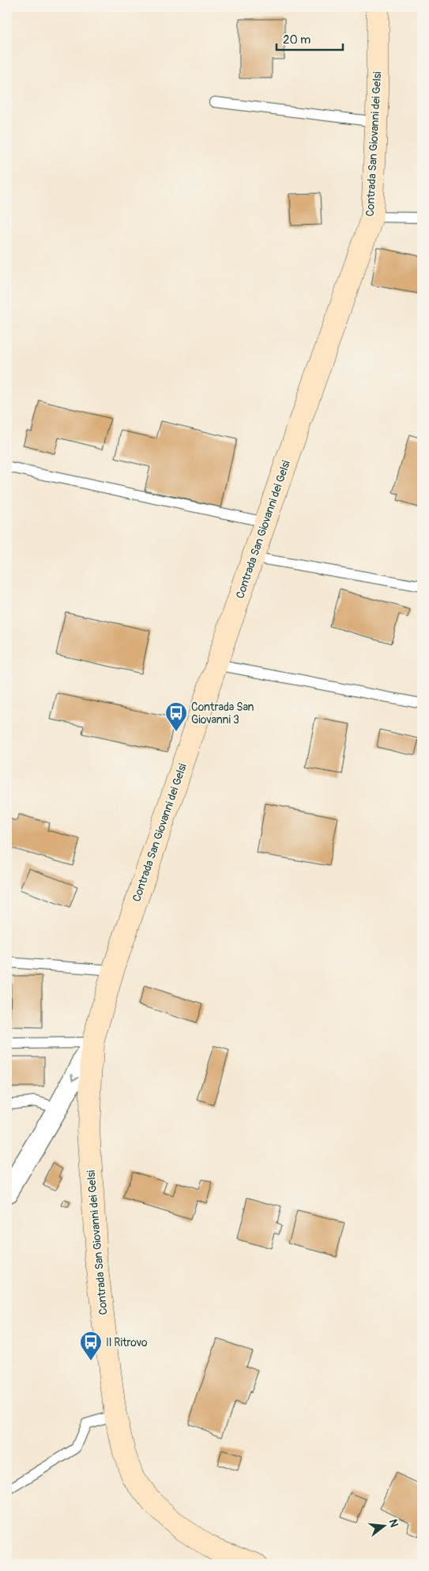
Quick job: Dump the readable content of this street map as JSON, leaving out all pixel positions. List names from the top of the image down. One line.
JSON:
{"streets":{"main road":["Contrada San Giovanni dei Gelsi"]},"places":{"bus stop":["Contrada San Giovanni 3","Il Ritrovo"]},"scale_bar":"20 m","north":"right"}
